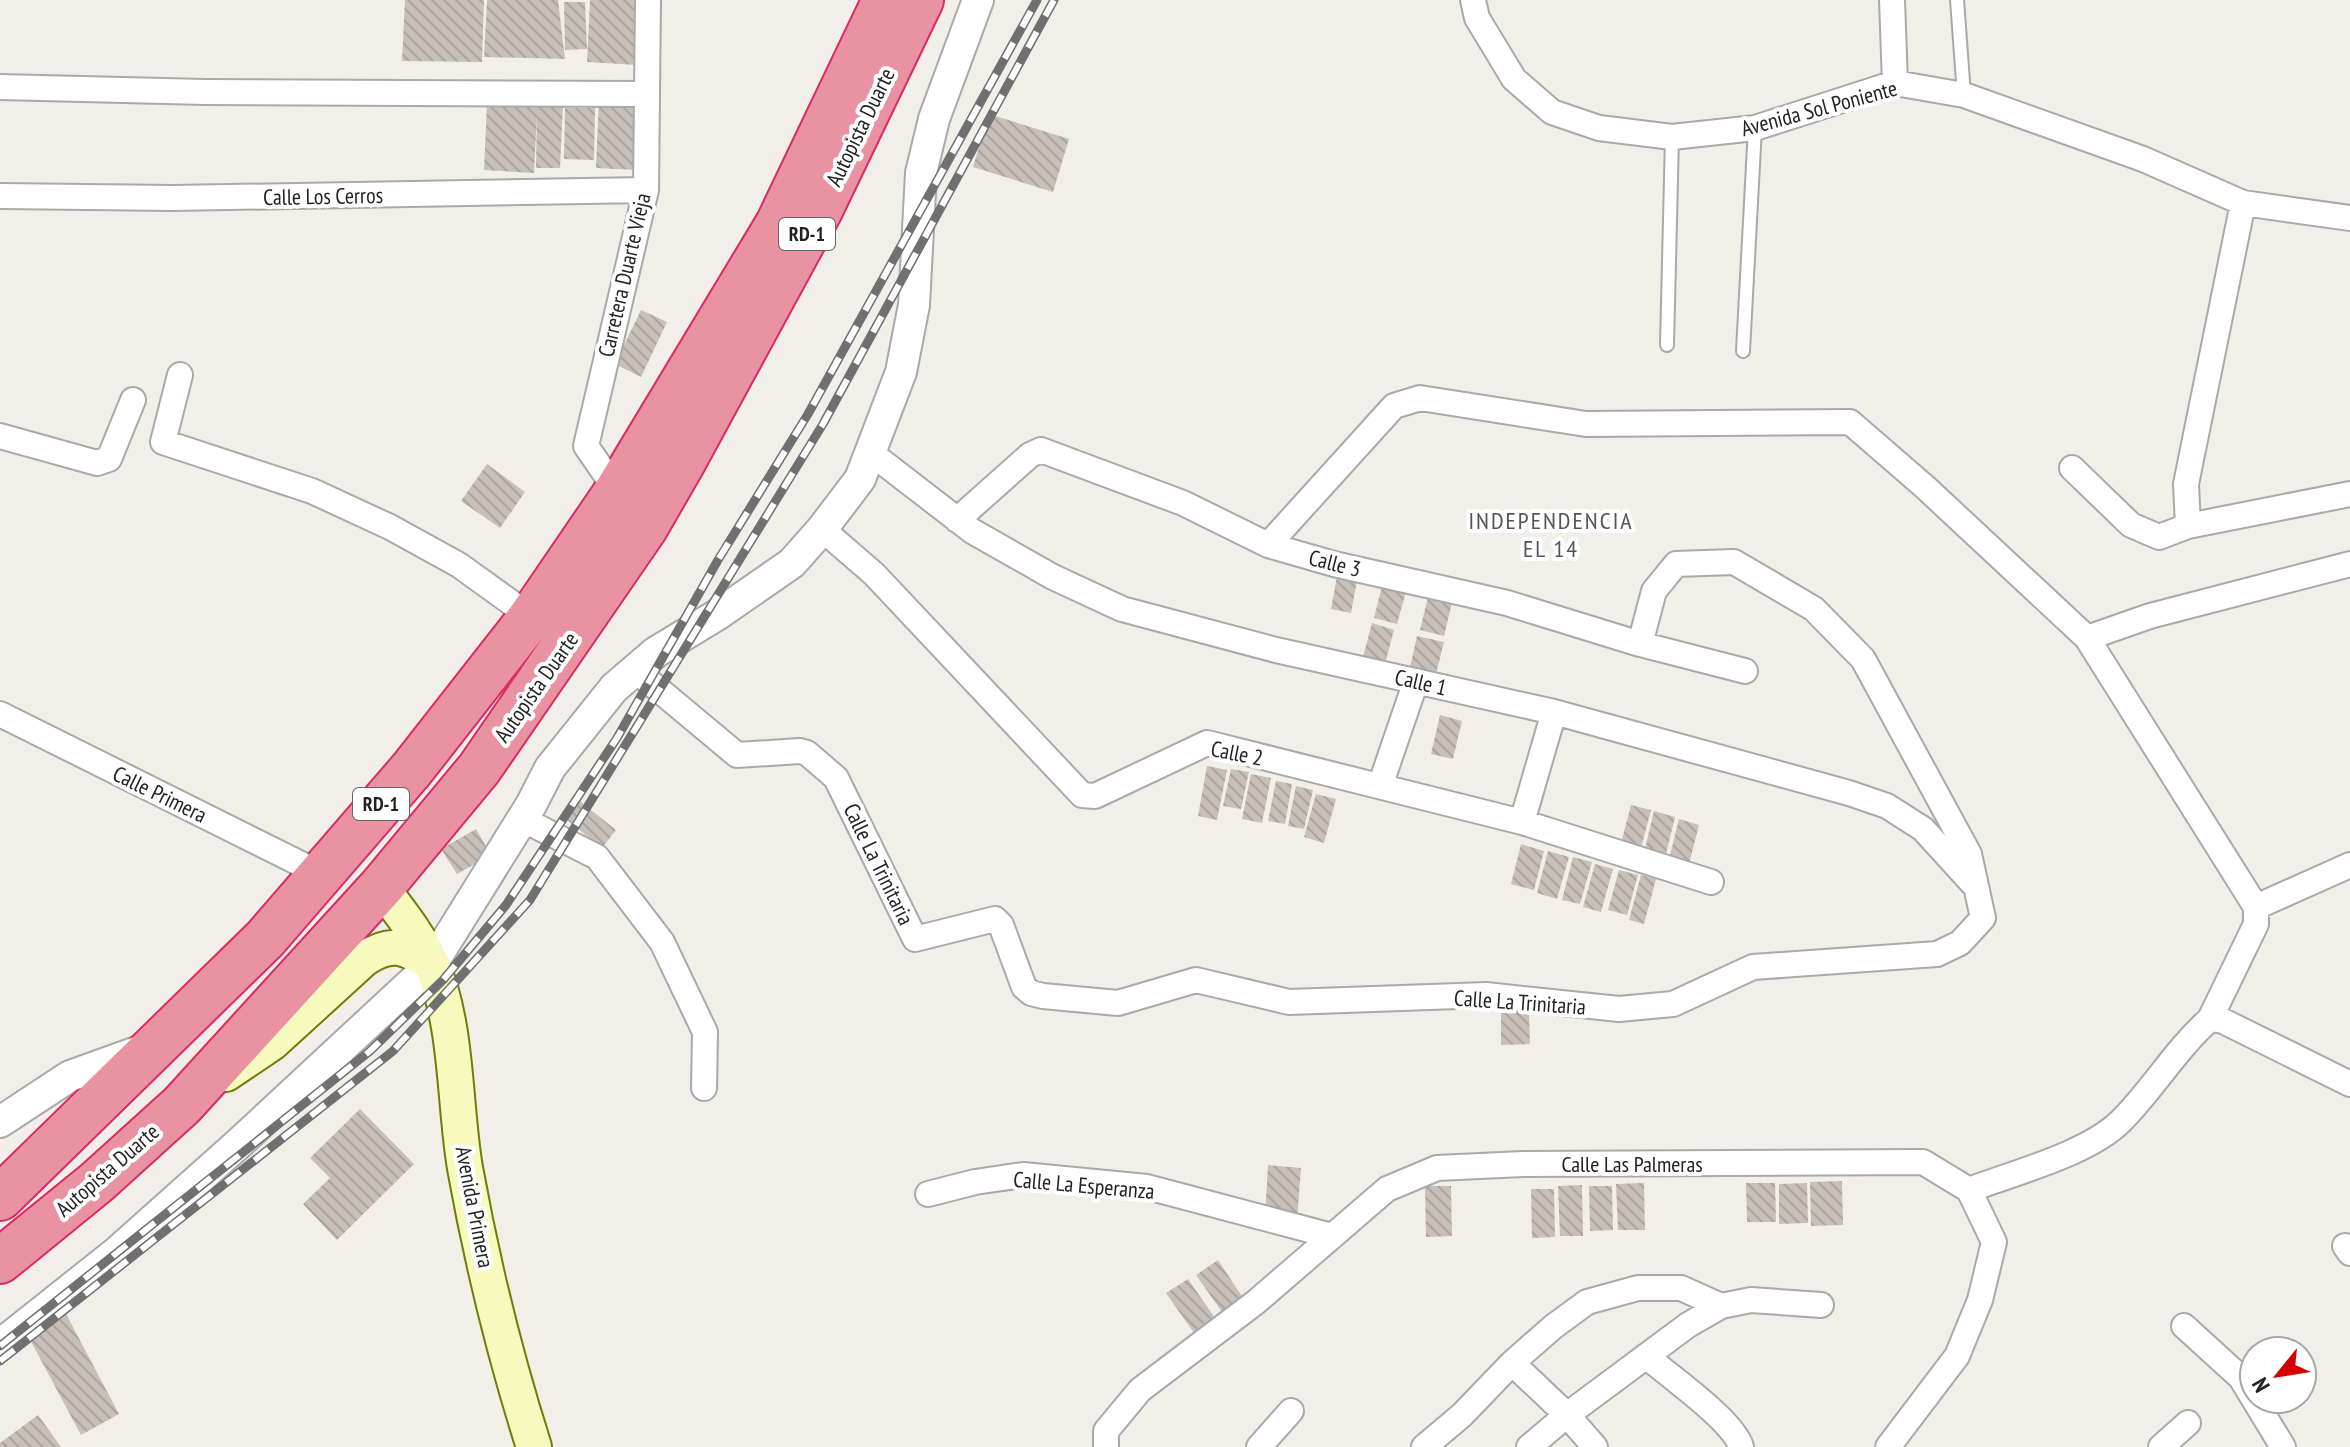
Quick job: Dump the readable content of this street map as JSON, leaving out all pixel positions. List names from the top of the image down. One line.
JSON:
{"streets":{"highway":["Autopista Duarte","RD-1"],"main road":["Avenida Primera"],"street":["Avenida Sol Poniente","Calle Los Cerros","Carretera Duarte Vieja","Calle 3","Calle 1","Calle 2","Calle Primera","Calle La Trinitaria","Calle Las Palmeras","Calle La Esperanza"]},"crossings":[["Autopista Duarte","Carretera Duarte Vieja"],["Autopista Duarte","Calle Primera"],["Autopista Duarte","Avenida Primera"],["Calle Los Cerros","Carretera Duarte Vieja"],["Calle 3","Calle 1"],["Calle 3","Calle La Trinitaria"],["Calle 1","Calle La Trinitaria"],["Calle Las Palmeras","Calle La Esperanza"]],"districts":["INDEPENDENCIA EL 14"],"north":"bottom left"}
